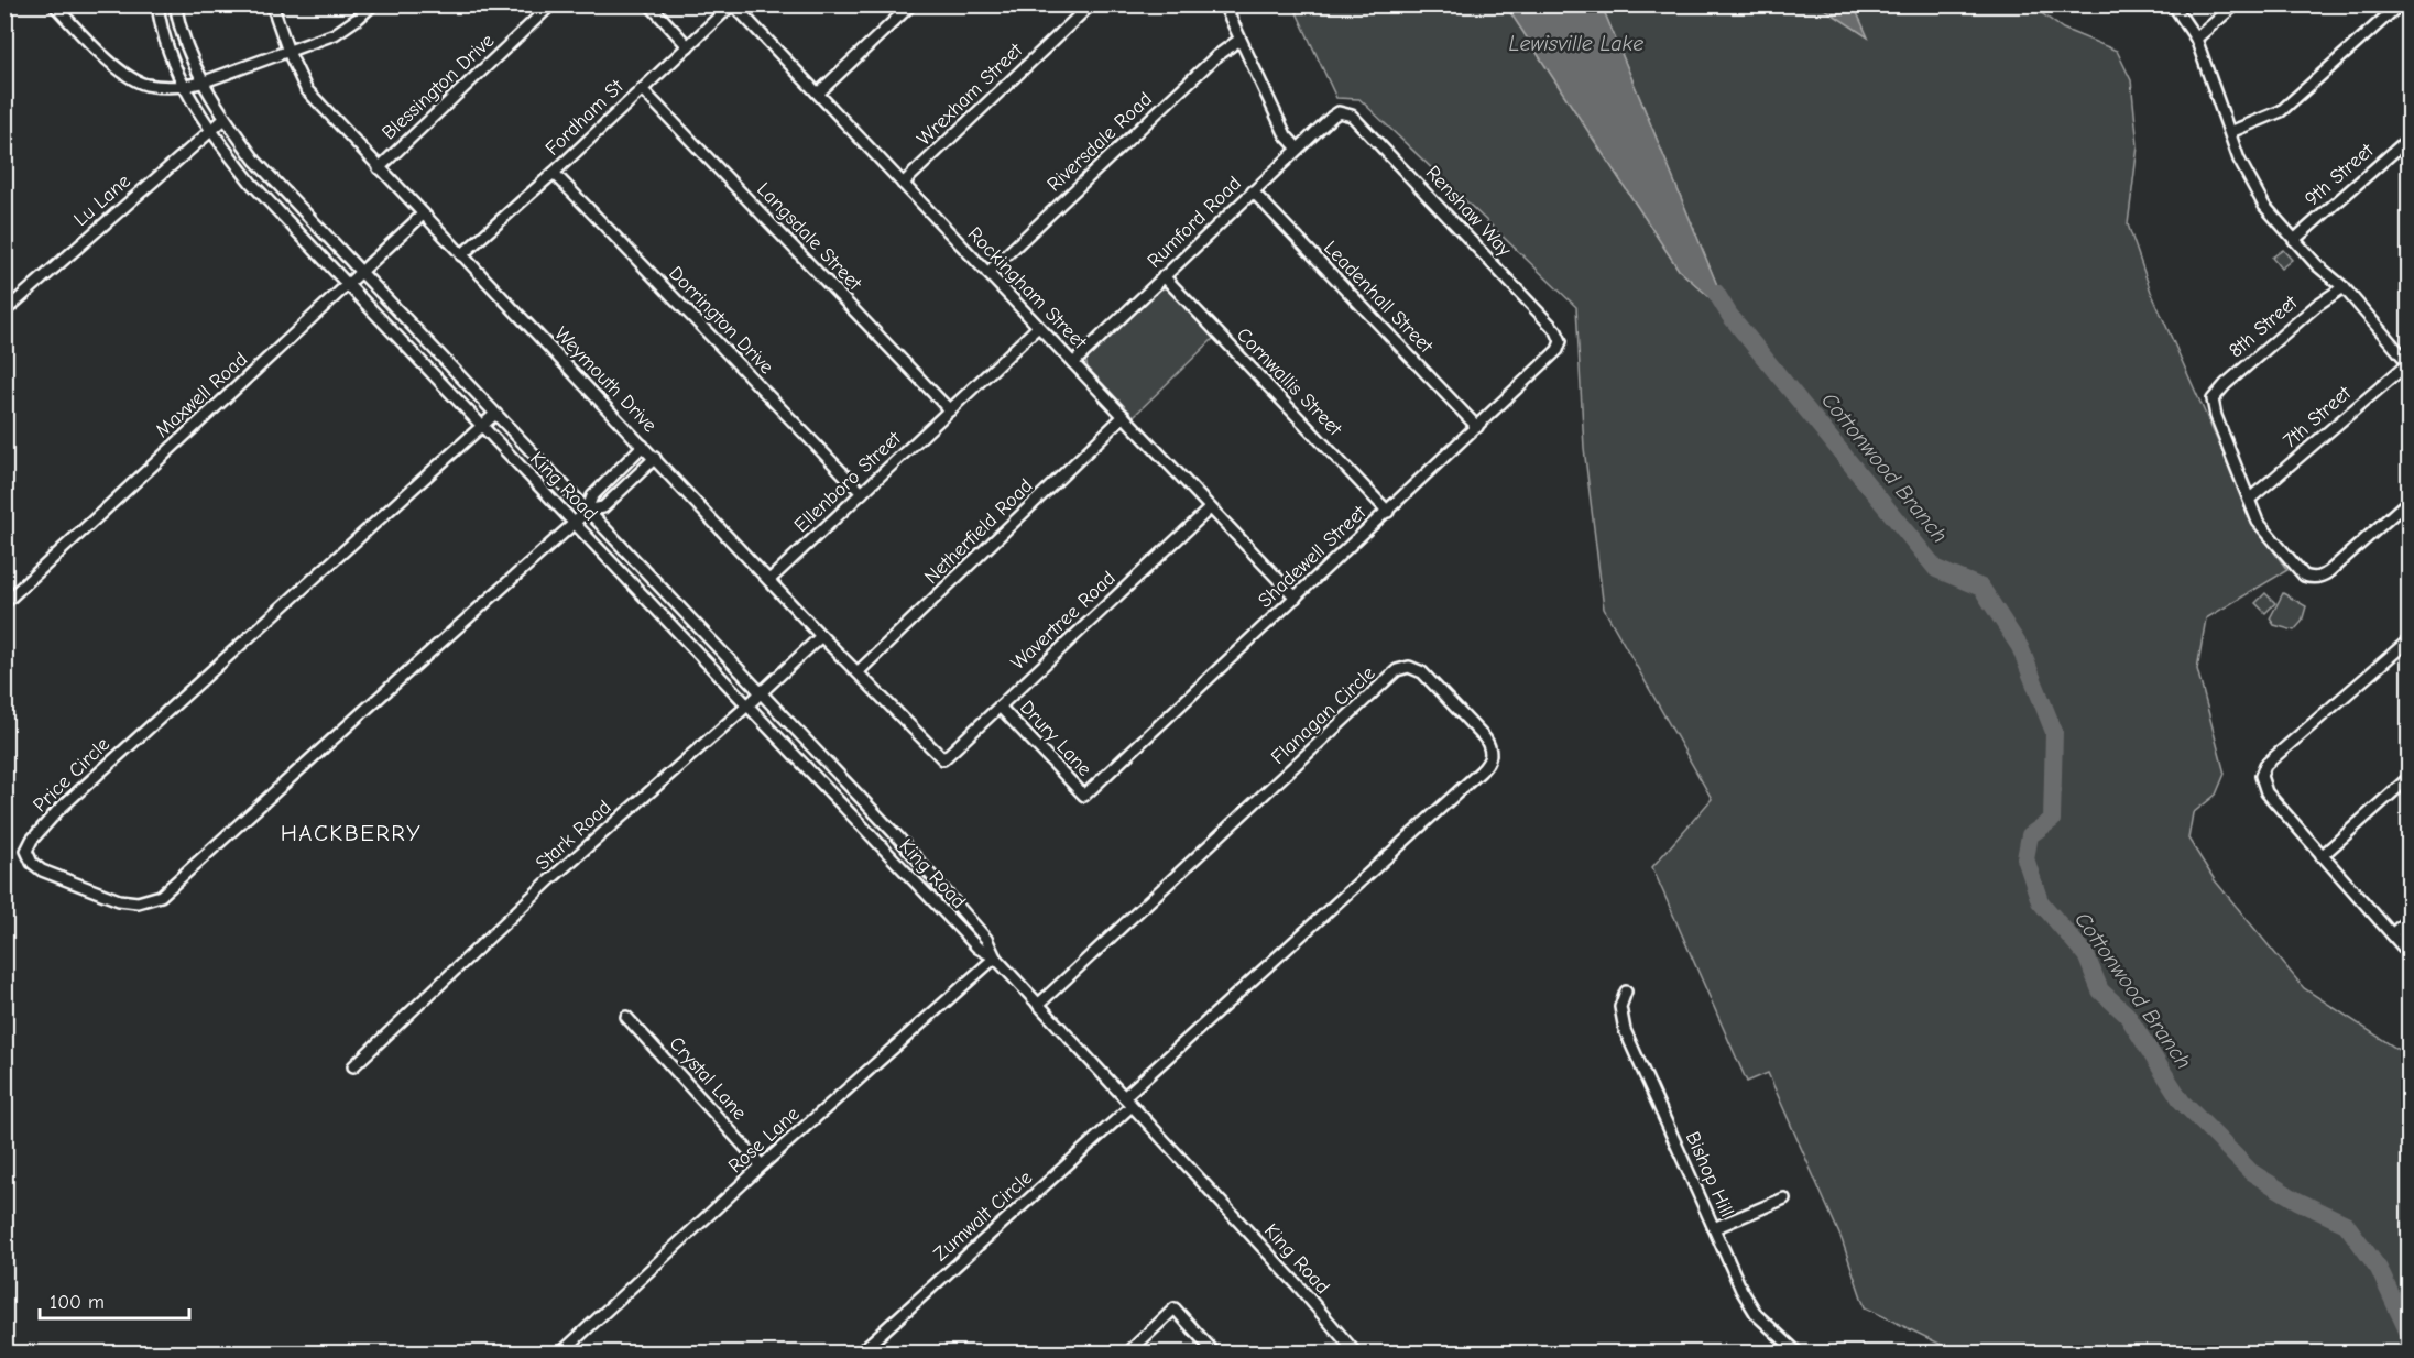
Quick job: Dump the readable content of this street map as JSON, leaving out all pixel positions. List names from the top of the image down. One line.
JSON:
{"streets":{"street":["Blessington Drive","Wrexham Street","Fordham St","Riversdale Road","9th Street","Lu Lane","Renshaw Way","Rumford Road","Langsdale Street","Rockingham Street","Leadenhall Street","Dorrington Drive","8th Street","Weymouth Drive","Cornwallis Street","Maxwell Road","7th Street","Ellenboro Street","King Road","Netherfield Road","Shadewell Street","Wavertree Road","Flanagan Circle","Drury Lane","Price Circle","Stark Road","Crystal Lane","Rose Lane","Bishop Hill","Zumwalt Circle"]},"crossings":[["Blessington Drive","Weymouth Drive"],["Wrexham Street","Rockingham Street"],["Fordham St","Langsdale Street"],["Fordham St","Rockingham Street"],["Fordham St","Dorrington Drive"],["Fordham St","Weymouth Drive"],["Riversdale Road","Rockingham Street"],["Lu Lane","King Road"],["Renshaw Way","Rumford Road"],["Renshaw Way","Shadewell Street"],["Rumford Road","Rockingham Street"],["Rumford Road","Leadenhall Street"],["Rumford Road","Cornwallis Street"],["Langsdale Street","Ellenboro Street"],["Rockingham Street","Ellenboro Street"],["Rockingham Street","Netherfield Road"],["Rockingham Street","Shadewell Street"],["Rockingham Street","Wavertree Road"],["Leadenhall Street","Shadewell Street"],["Dorrington Drive","Ellenboro Street"],["8th Street","7th Street"],["Weymouth Drive","Maxwell Road"],["Weymouth Drive","Ellenboro Street"],["Weymouth Drive","Netherfield Road"],["Weymouth Drive","Wavertree Road"],["Weymouth Drive","Stark Road"],["Cornwallis Street","Shadewell Street"],["Maxwell Road","King Road"],["King Road","Flanagan Circle"],["King Road","Price Circle"],["King Road","Stark Road"],["King Road","Rose Lane"],["King Road","Zumwalt Circle"],["Shadewell Street","Drury Lane"],["Wavertree Road","Drury Lane"],["Crystal Lane","Rose Lane"]],"districts":["HACKBERRY"],"water":["Lewisville Lake","Cottonwood Branch"],"scale_bar":"100 m"}
